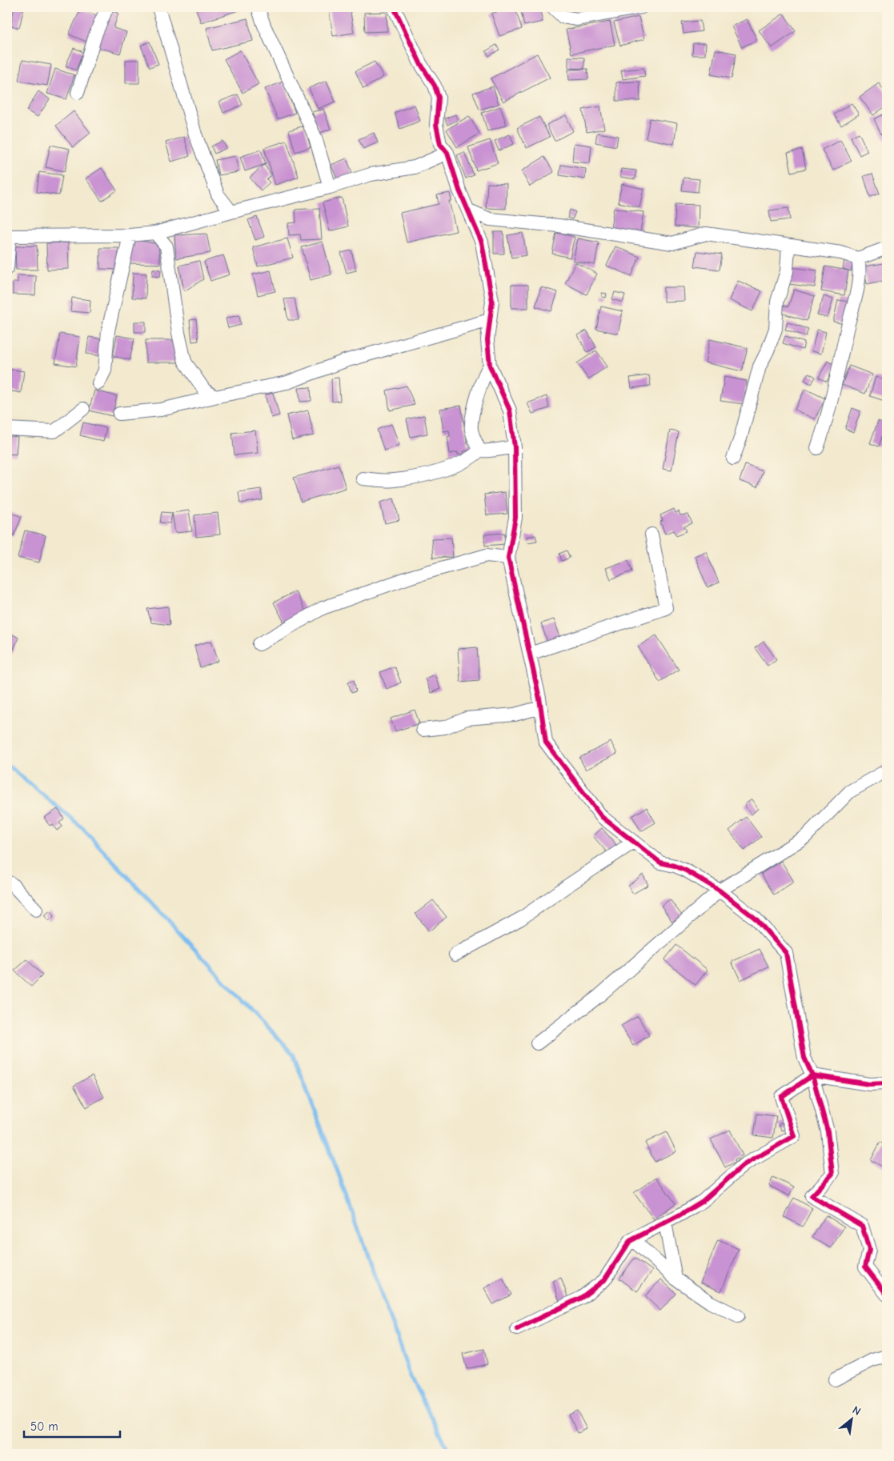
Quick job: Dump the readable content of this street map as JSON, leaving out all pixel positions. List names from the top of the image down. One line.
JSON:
{"scale_bar":"50 m","north":"top right"}
